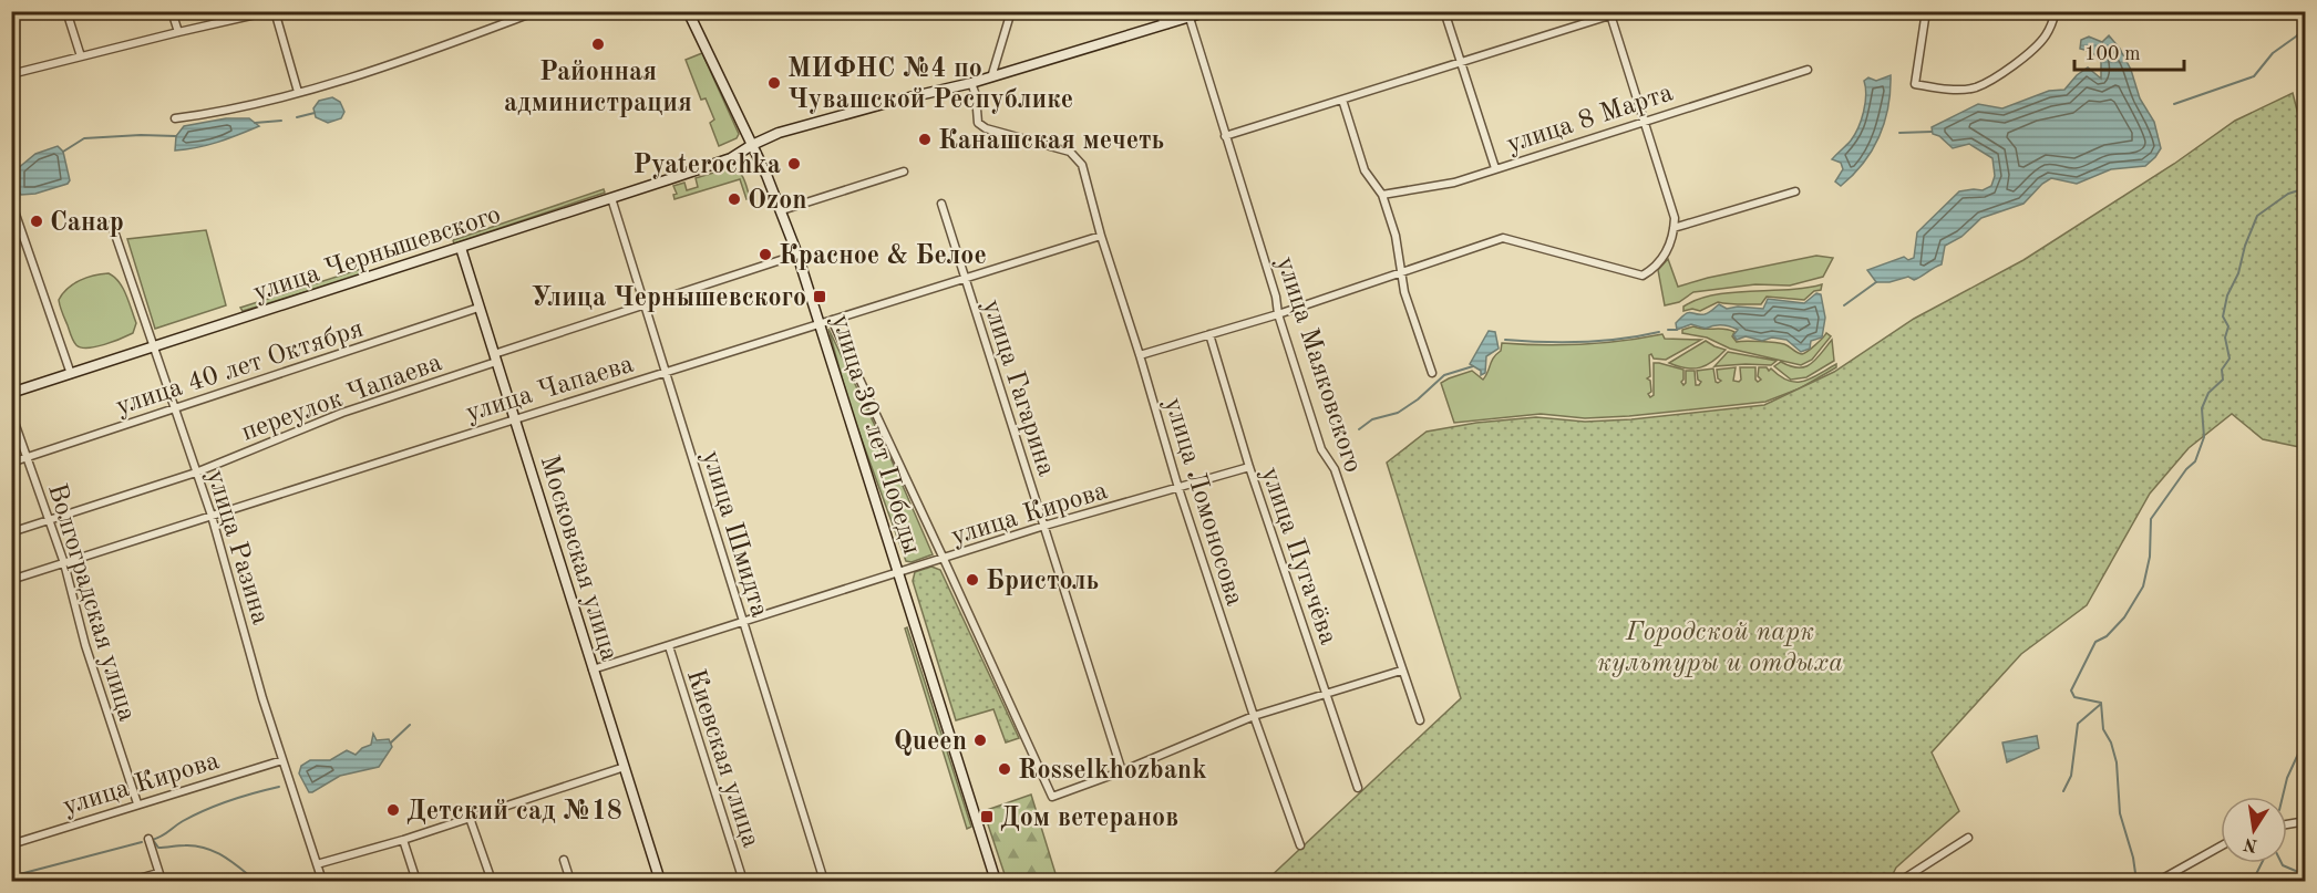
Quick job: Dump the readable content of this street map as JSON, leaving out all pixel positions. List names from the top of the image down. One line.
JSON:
{"streets":{"street":["улица 8 Марта","улица Чернышевского","улица Маяковского","улица 40 лет Октября","улица Чапаева","улица Гагарина","переулок Чапаева","улица 30 лет Победы","улица Ломоносова","улица Кирова","улица Шмидта","улица Разина","улица Пугачёва","Московская улица","Волгоградская улица","Киевская улица"]},"crossings":[["улица Чернышевского","улица Маяковского"],["улица Чернышевского","улица 30 лет Победы"],["улица Чернышевского","улица Ломоносова"],["улица Чернышевского","улица Шмидта"],["улица Чернышевского","улица Разина"],["улица Чернышевского","Московская улица"],["улица 40 лет Октября","улица Разина"],["улица 40 лет Октября","Московская улица"],["улица 40 лет Октября","Волгоградская улица"],["улица Чапаева","улица Гагарина"],["улица Чапаева","улица 30 лет Победы"],["улица Чапаева","улица Ломоносова"],["улица Чапаева","улица Шмидта"],["улица Чапаева","улица Разина"],["улица Чапаева","Московская улица"],["улица Чапаева","Волгоградская улица"],["улица Гагарина","улица 30 лет Победы"],["улица Гагарина","улица Кирова"],["переулок Чапаева","улица 30 лет Победы"],["переулок Чапаева","улица Шмидта"],["переулок Чапаева","улица Разина"],["переулок Чапаева","Московская улица"],["переулок Чапаева","Волгоградская улица"],["улица 30 лет Победы","улица Кирова"],["улица Ломоносова","улица Кирова"],["улица Кирова","улица Шмидта"],["улица Кирова","улица Разина"],["улица Кирова","улица Пугачёва"],["улица Кирова","Московская улица"],["улица Кирова","Волгоградская улица"],["улица Кирова","Киевская улица"]],"parks":["Городской парк культуры и отдыха"],"places":{"other":["Районная администрация","МИФНС №4 по Чувашской Республике","Канашская мечеть","Pyaterochka","Ozon","Санар","Красное & Белое","Бристоль","Queen","Rosselkhozbank","Детский сад №18"],"transit":["Улица Чернышевского","Дом ветеранов"]},"scale_bar":"100 m","north":"bottom"}
